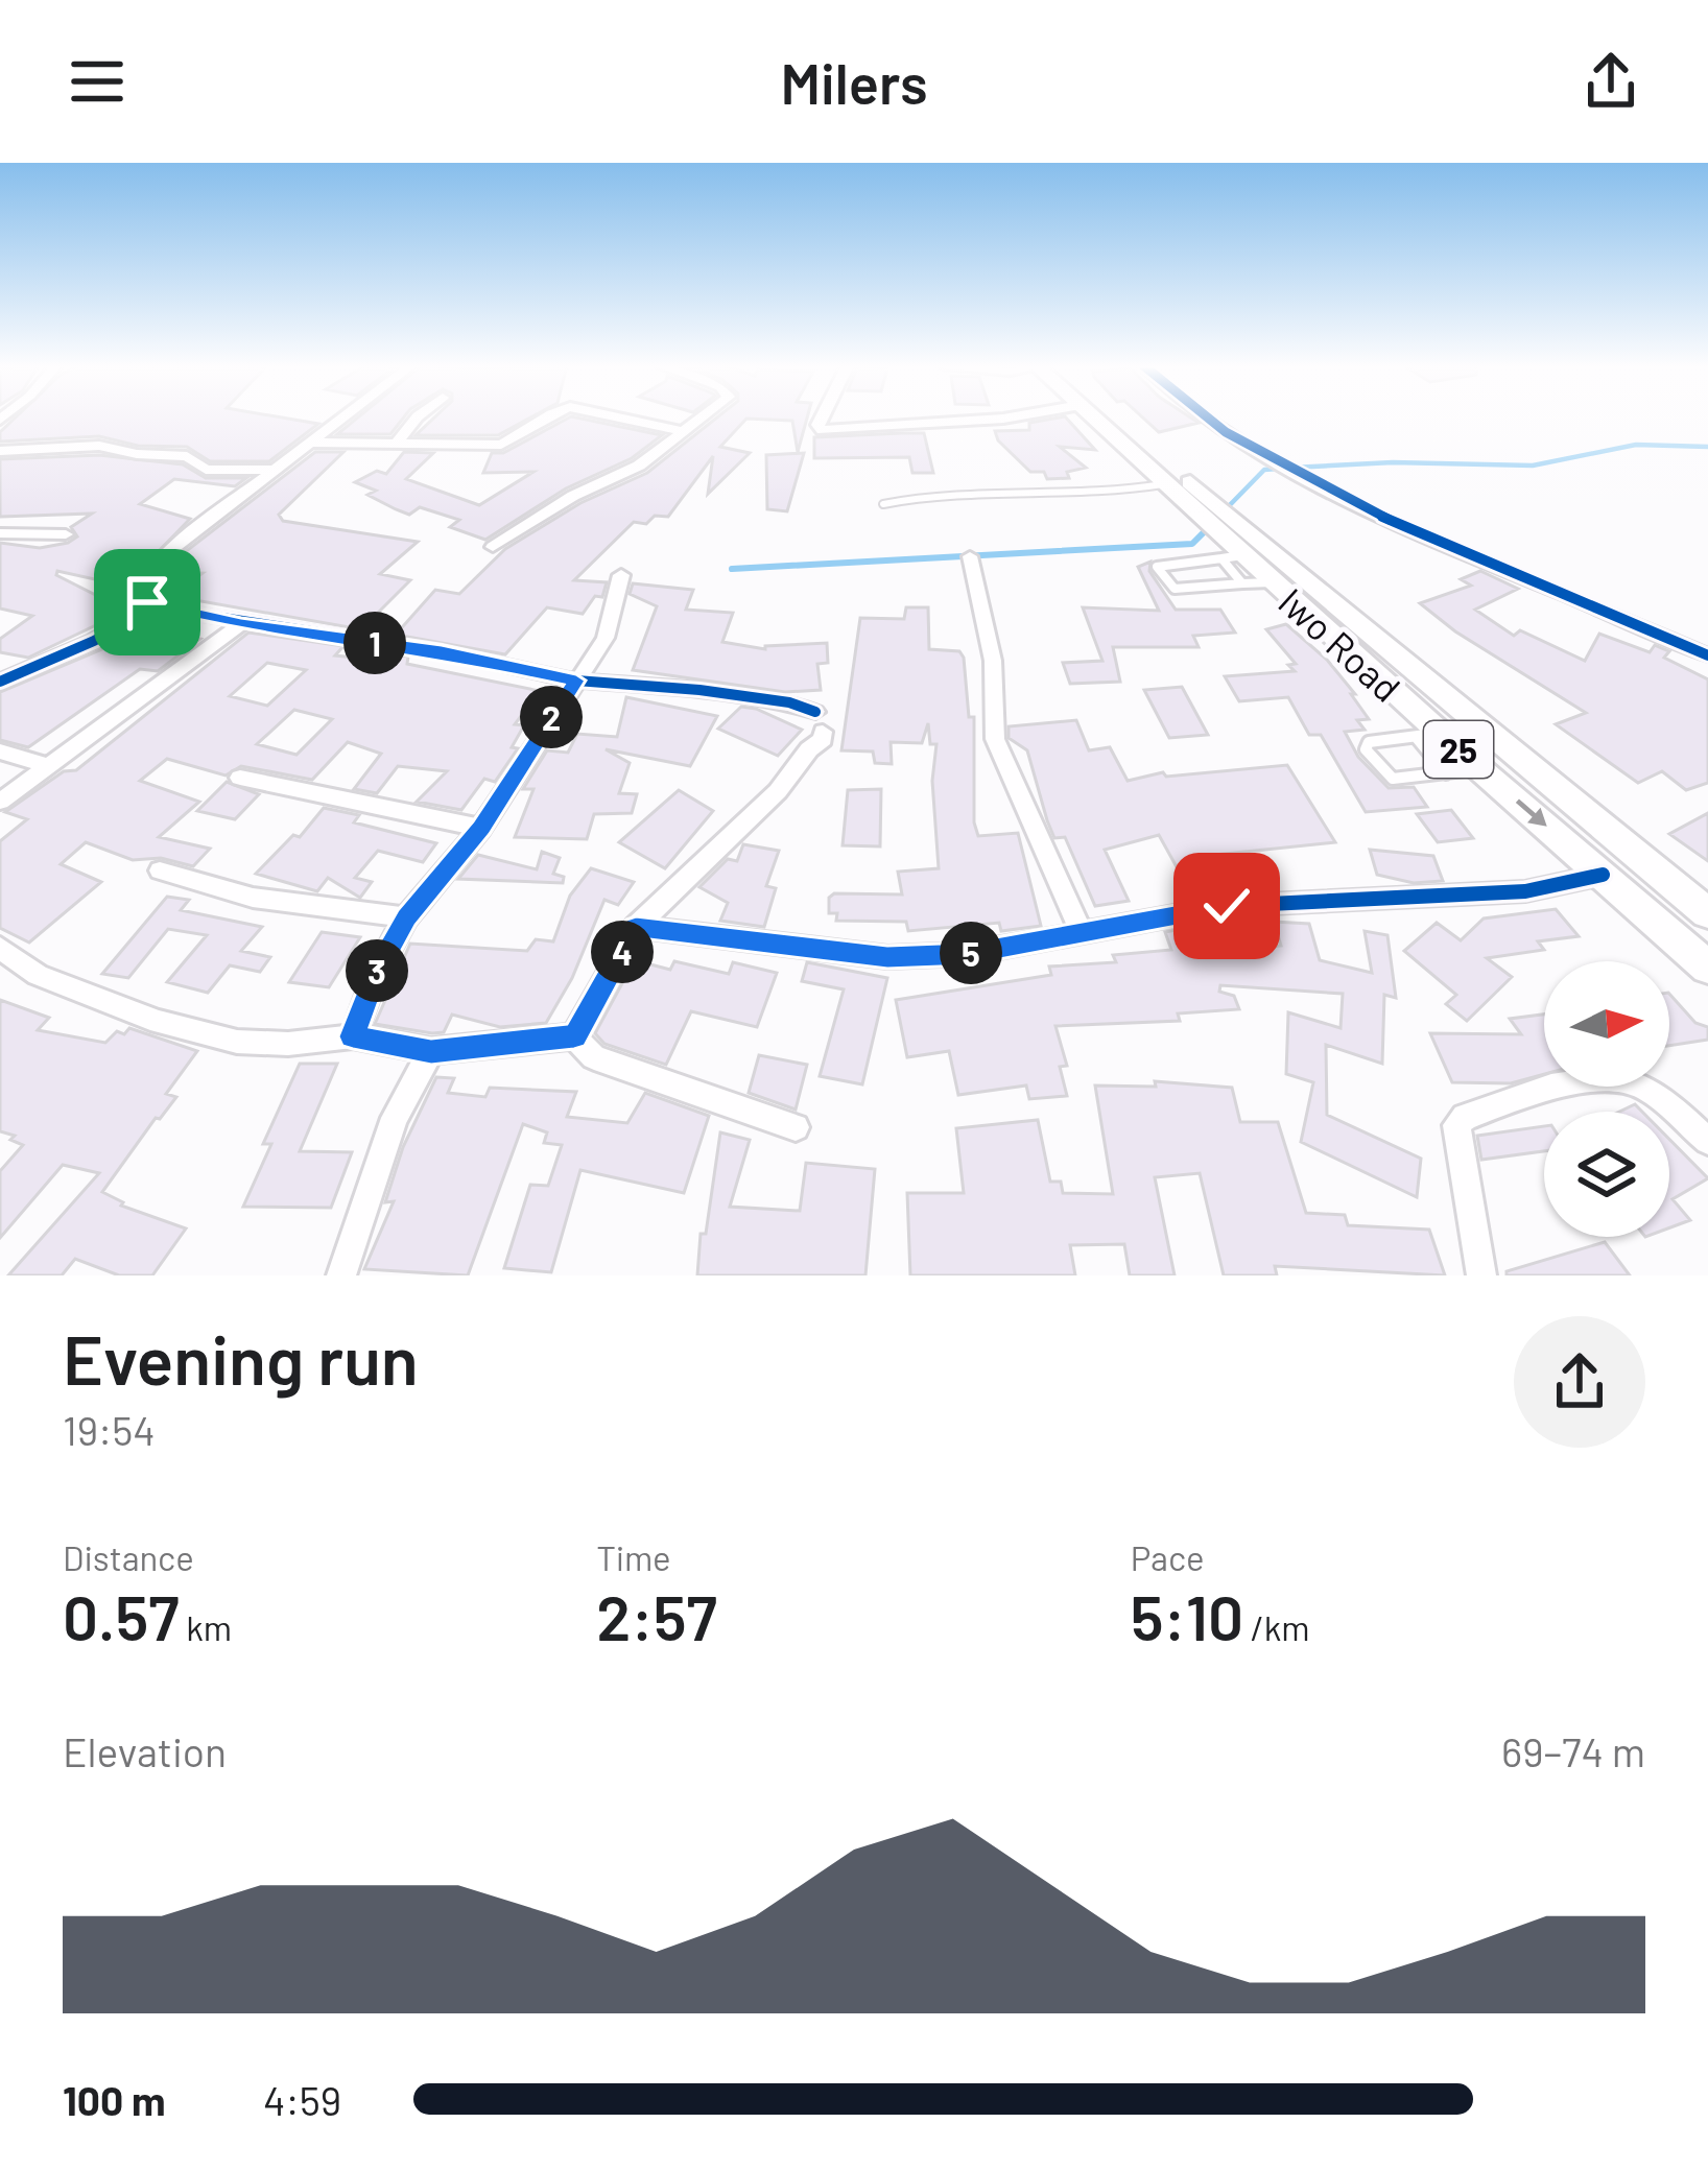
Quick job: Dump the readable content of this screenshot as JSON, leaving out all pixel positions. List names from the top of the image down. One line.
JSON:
{"streets":{"main road":["Iwo Road","25"]},"north":"right","page":{"header":"Milers","pins":["1","2","4","5","3"],"heading":["Evening run","19:54"],"stats":[["Distance","0.57 km"],["Time","2:57"],["Pace","5:10 /km"]],"chart":["Elevation","69–74 m"],"list":[{"name":"100 m","note":"4:59"}]}}
